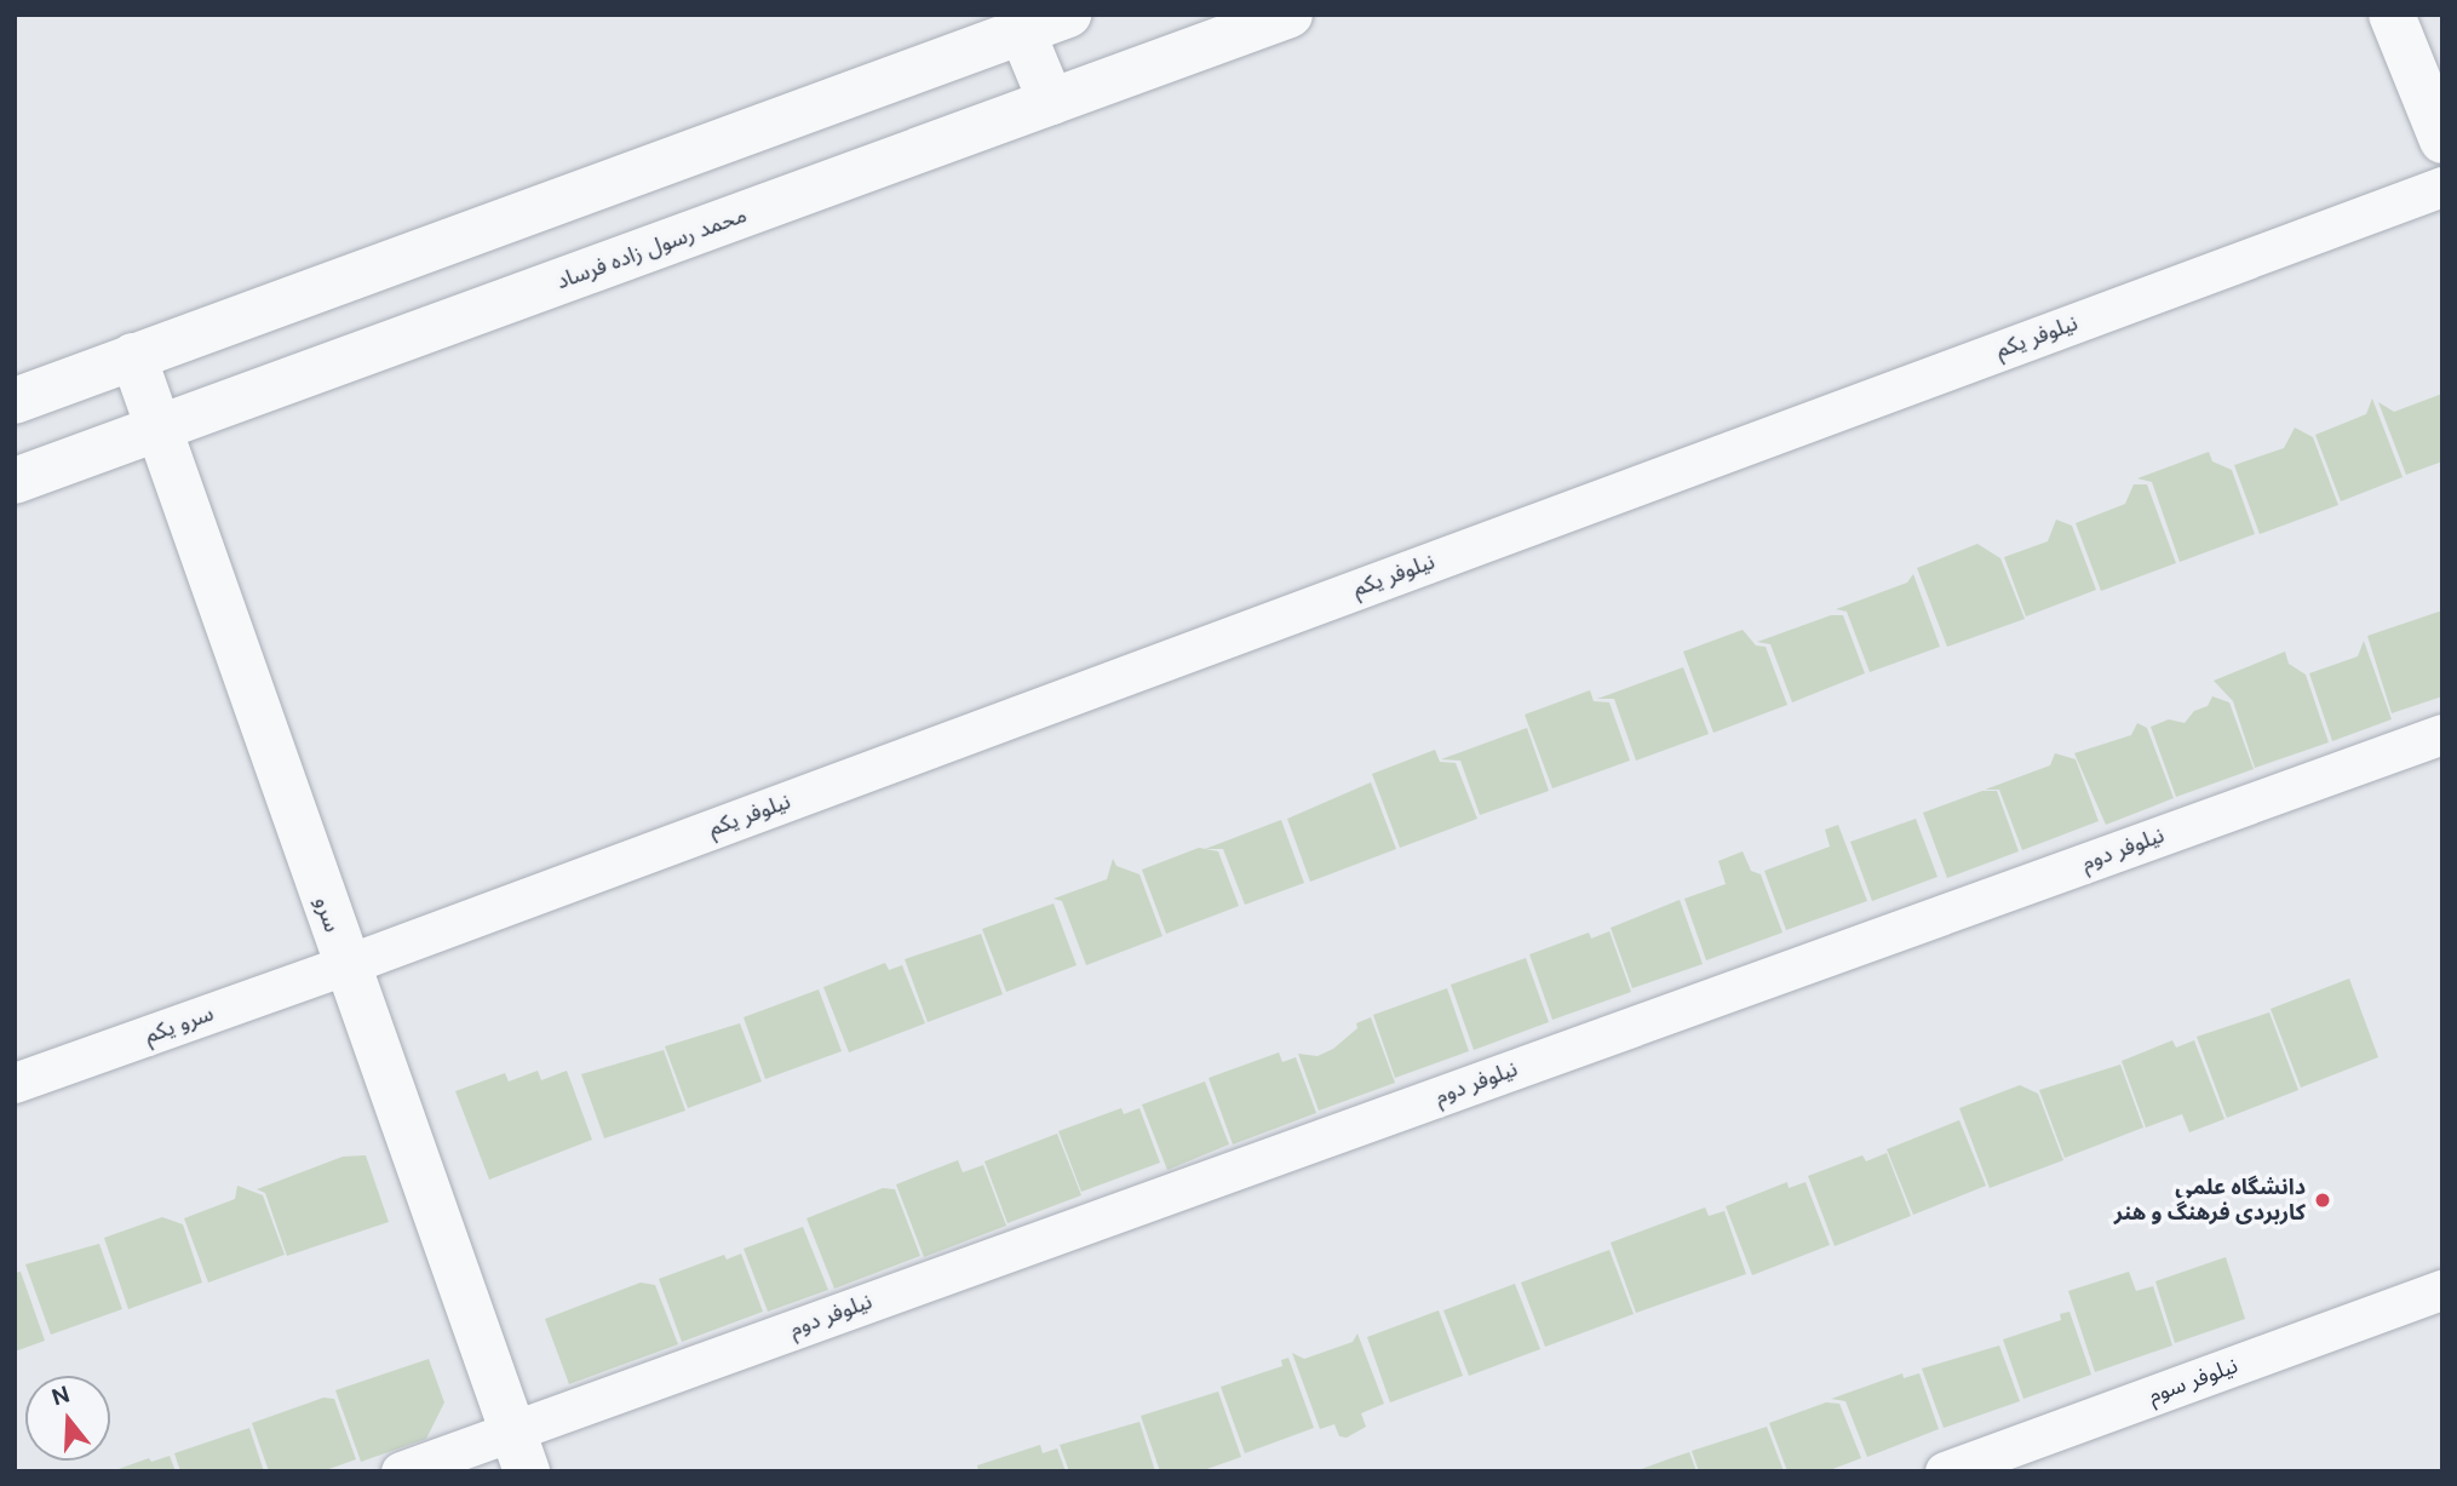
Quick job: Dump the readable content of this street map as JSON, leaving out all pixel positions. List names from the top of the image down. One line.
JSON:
{"streets":{"street":["محمد رسول زاده فرساد","نیلوفر یکم","نیلوفر دوم","سرو","سرو یکم","نیلوفر سوم"]},"crossings":[["محمد رسول زاده فرساد","سرو"],["نیلوفر یکم","سرو"],["نیلوفر یکم","سرو یکم"],["نیلوفر دوم","سرو"],["سرو","سرو یکم"]],"places":["دانشگاه علمی کاربردی فرهنگ و هنر"],"north":"top"}
